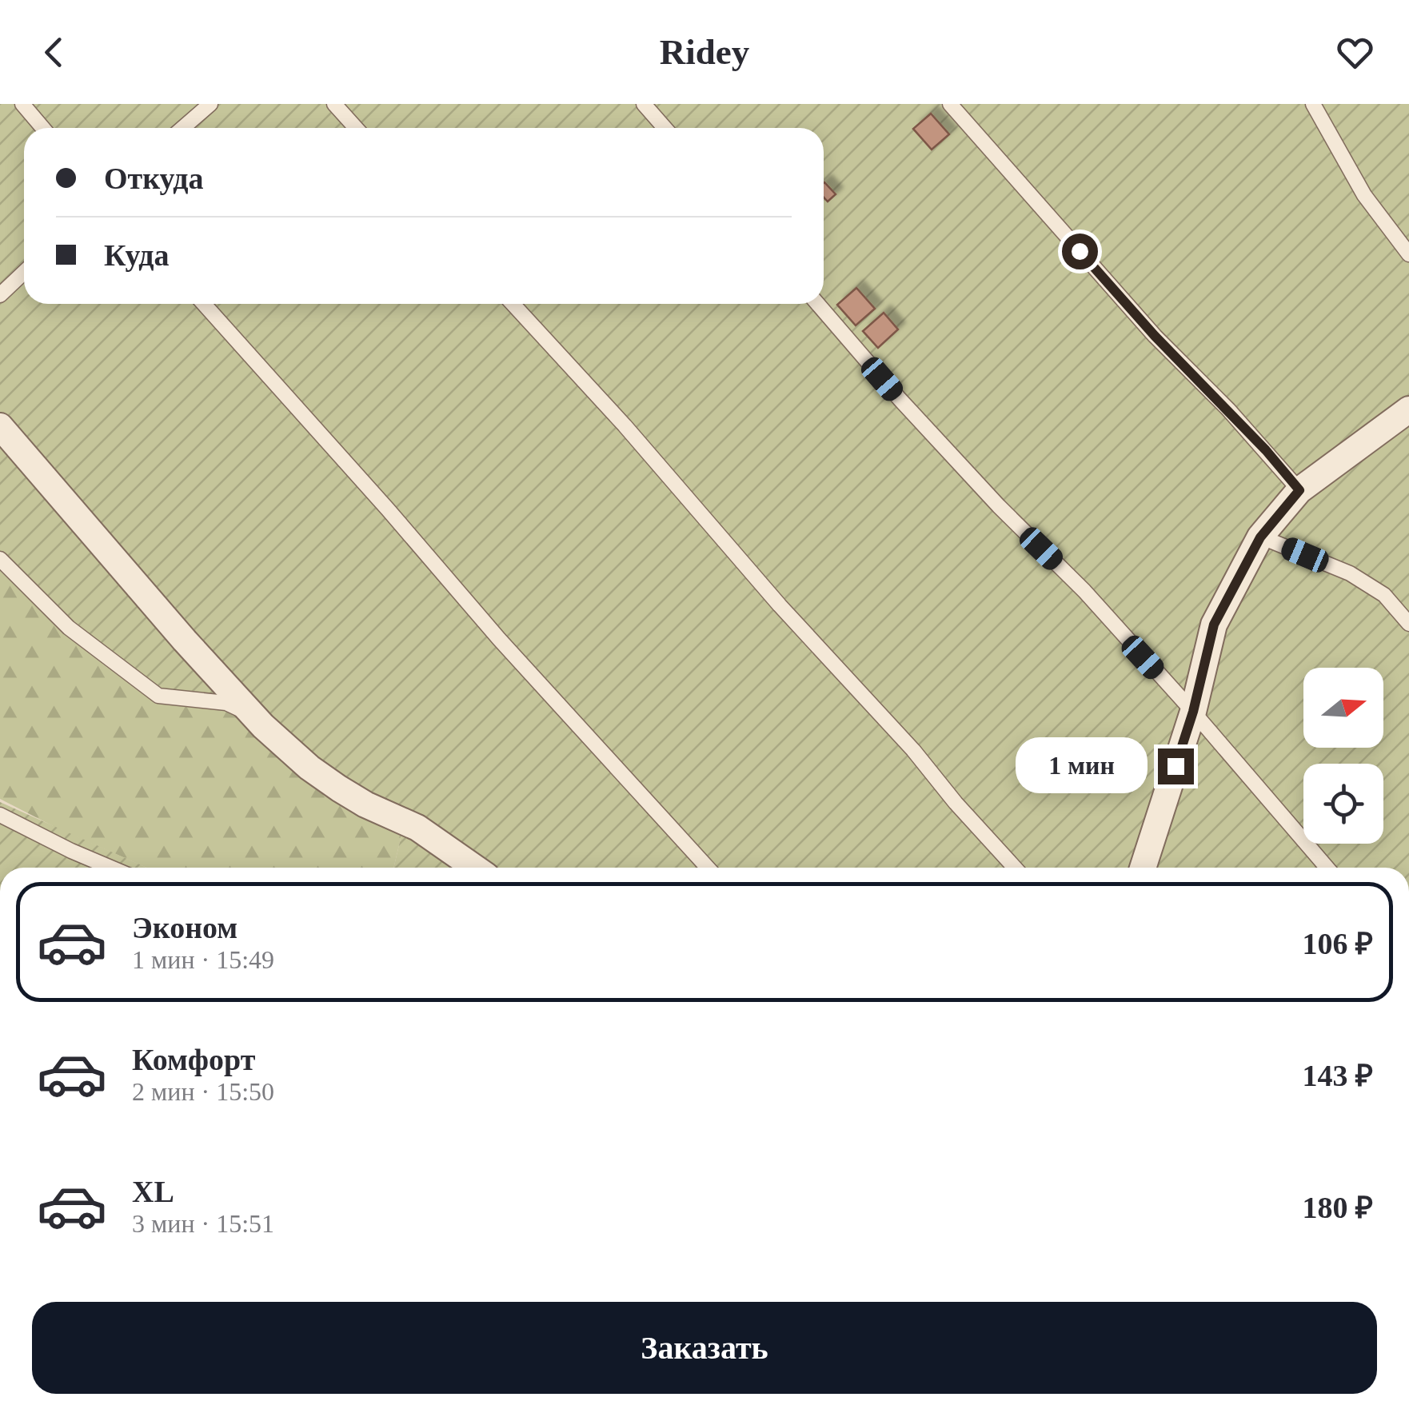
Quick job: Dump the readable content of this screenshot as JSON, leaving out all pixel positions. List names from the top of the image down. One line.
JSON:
{"north":"right","page":{"header":"Ridey","banner":["Откуда","Куда"],"bubble":"1 мин","list":[{"name":"Эконом","note":"1 мин · 15:49","value":"106 ₽"},{"name":"Комфорт","note":"2 мин · 15:50","value":"143 ₽"},{"name":"XL","note":"3 мин · 15:51","value":"180 ₽"}],"buttons":"Заказать"}}
